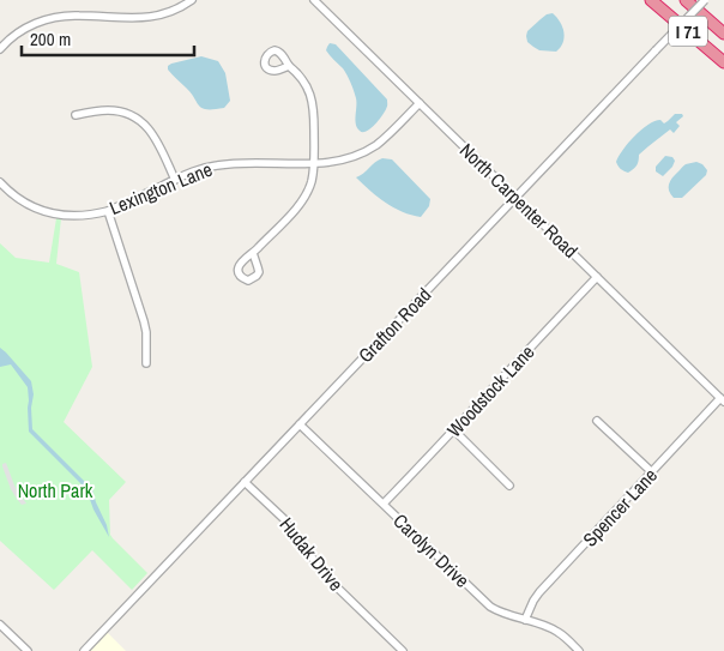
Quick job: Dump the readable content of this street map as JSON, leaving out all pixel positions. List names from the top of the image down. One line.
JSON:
{"streets":{"highway":["I 71"],"street":["Lexington Lane","North Carpenter Road","Grafton Road","Woodstock Lane","Spencer Lane","Carolyn Drive","Hudak Drive"]},"crossings":[["Lexington Lane","North Carpenter Road"],["North Carpenter Road","Grafton Road"],["North Carpenter Road","Woodstock Lane"],["North Carpenter Road","Spencer Lane"],["Grafton Road","Carolyn Drive"],["Grafton Road","Hudak Drive"],["Woodstock Lane","Carolyn Drive"],["Spencer Lane","Carolyn Drive"]],"parks":["North Park"],"scale_bar":"200 m"}
